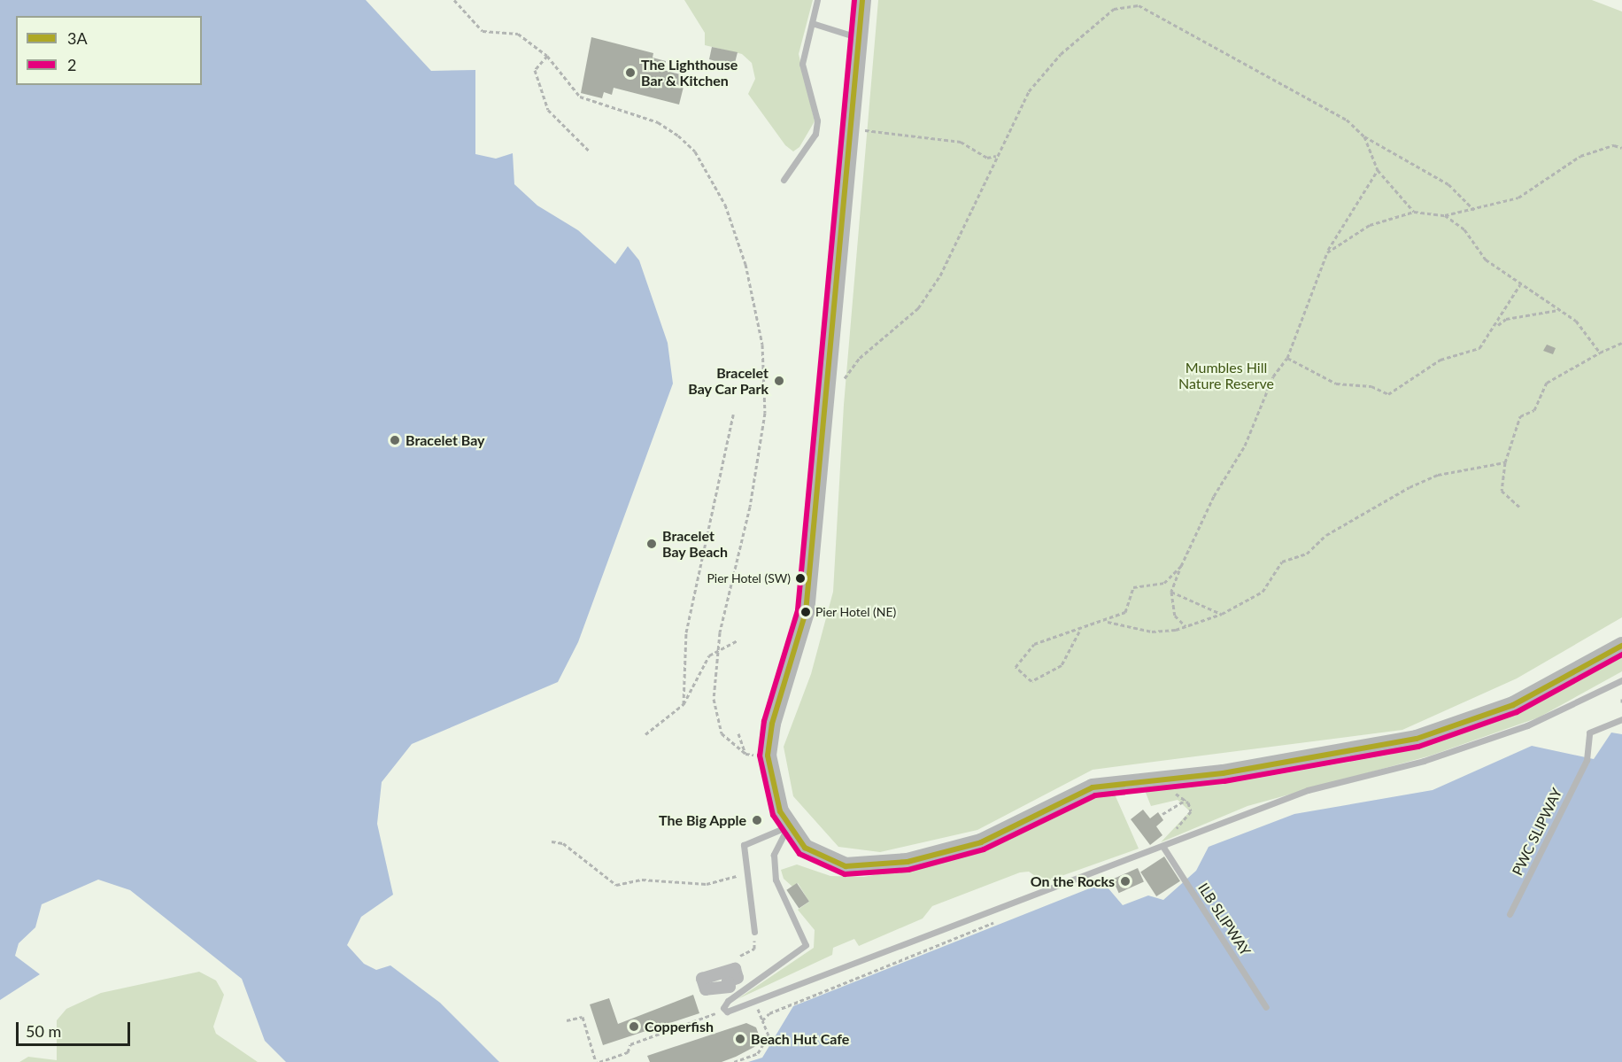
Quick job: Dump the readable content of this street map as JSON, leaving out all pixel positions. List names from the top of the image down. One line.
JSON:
{"streets":{"lane":["PWC SLIPWAY","ILB SLIPWAY"]},"parks":["Mumbles Hill Nature Reserve"],"places":["The Lighthouse Bar & Kitchen","Bracelet Bay Car Park","Bracelet Bay","Bracelet Bay Beach","Pier Hotel (SW)","Pier Hotel (NE)","The Big Apple","On the Rocks","Copperfish","Beach Hut Cafe"],"lines":["transit line 3A","transit line 2"],"legend":["3A","2"],"scale_bar":"50 m"}
